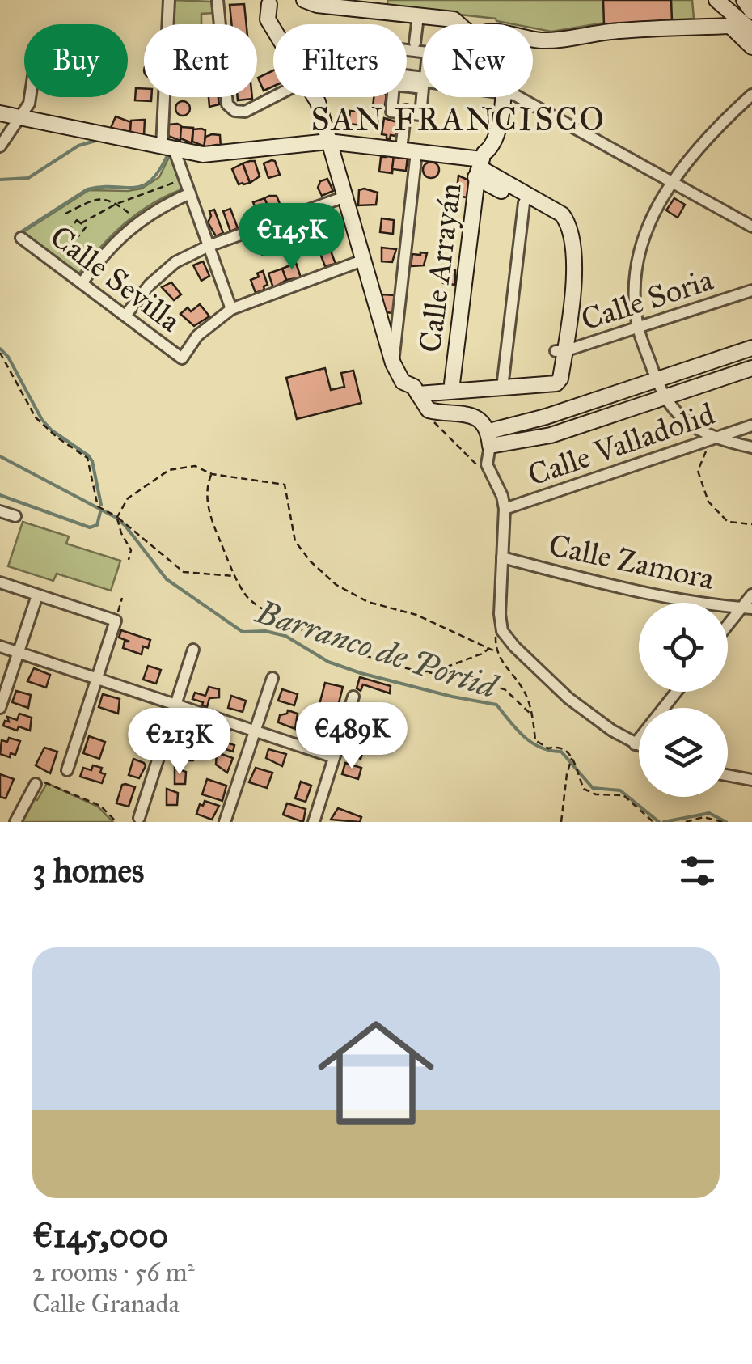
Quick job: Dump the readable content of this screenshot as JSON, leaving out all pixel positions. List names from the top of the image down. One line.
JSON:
{"streets":{"street":["Calle Arrayán","Calle Sevilla","Calle Soria","Calle Valladolid","Calle Zamora"]},"districts":["SAN FRANCISCO"],"water":["Barranco de Portid"],"page":{"chip":["Buy","Rent","Filters","New"],"price":["€145K","€489K","€213K"],"heading":"3 homes","list":[{"name":"€145,000","note":"2 rooms · 56 m² · Calle Granada"}]}}
